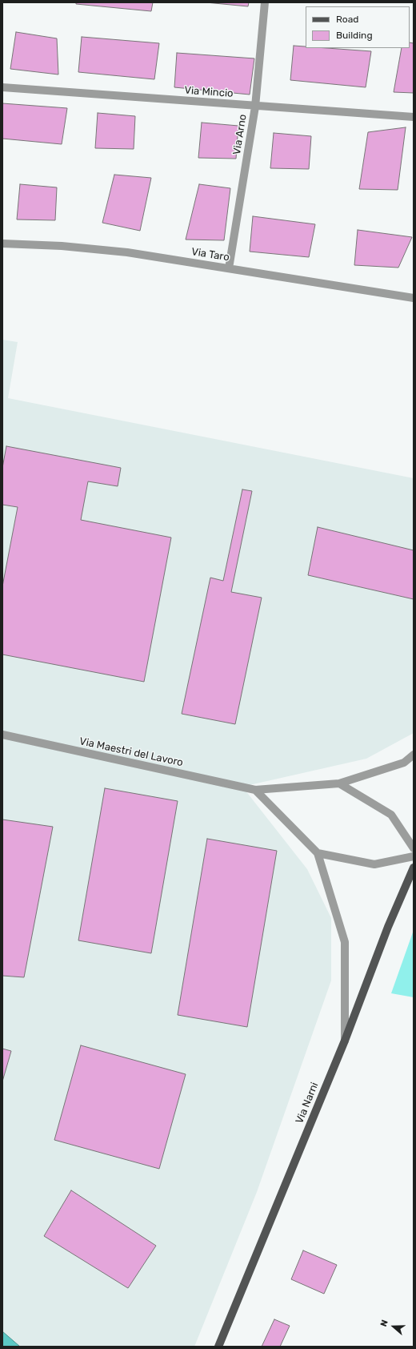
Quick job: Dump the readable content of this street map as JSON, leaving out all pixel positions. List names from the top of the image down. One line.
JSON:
{"streets":{"main road":["Via Narni"],"street":["Via Mincio","Via Arno","Via Taro","Via Maestri del Lavoro"]},"crossings":[["Via Mincio","Via Arno"],["Via Arno","Via Taro"]],"legend":["Road","Building"],"north":"left"}
